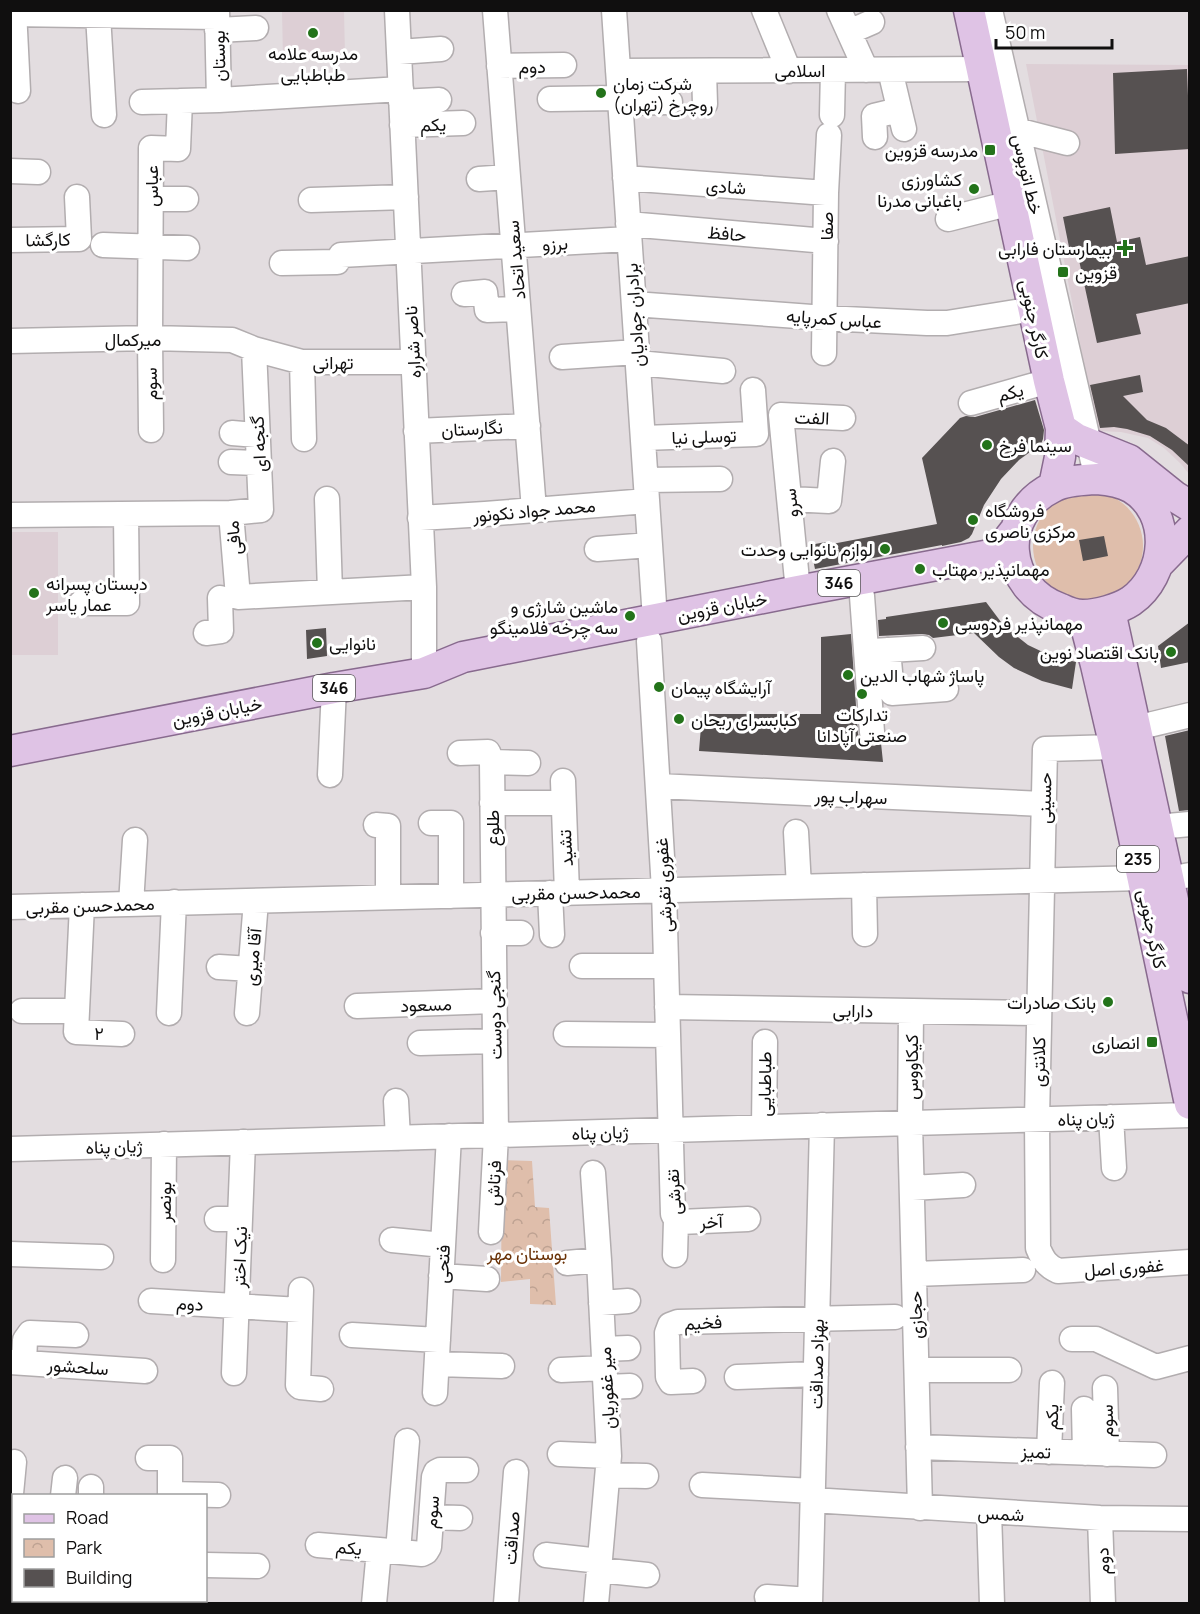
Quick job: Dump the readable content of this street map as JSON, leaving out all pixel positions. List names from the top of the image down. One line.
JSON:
{"streets":{"main road":["کارگر جنوبی","346","خیابان قزوین","235"],"street":["بوستان","دوم","اسلامی","یکم","خط اتوبوس","عباس","شادی","صفا","حافظ","کارگشا","برزو","سعید اتحاد","برادران جوادیان","عباس کمرپایه","میرکمال","ناصر شراره","تهرانی","سوم","الفت","نگارستان","توسلی نیا","گنجه ای","سرو","محمد جواد نکونور","مافی","سهراب پور","حسینی","طلوع","تشید","غفوری تفرشی","محمدحسن مقربی","آقا میری","مسعود","دارابی","گنجی دوست","۲","کلانتری","کیکاووس","طباطبایی","ژیان پناه","فرتاش","تفرشی","بونصر","آخر","نیک اختر","فتحی","غفوری اصل","حجازی","فخیم","بهزاد صداقت","سلحشور","میر غفوریان","تمیز","شمس","صداقت"]},"crossings":[["بوستان","یکم"],["بوستان","ناصر شراره"],["دوم","سعید اتحاد"],["دوم","نیک اختر"],["دوم","شمس"],["اسلامی","صفا"],["اسلامی","برادران جوادیان"],["اسلامی","کارگر جنوبی"],["یکم","کارگر جنوبی"],["یکم","ناصر شراره"],["یکم","سوم"],["یکم","تمیز"],["خط اتوبوس","کارگر جنوبی"],["خط اتوبوس","خیابان قزوین"],["عباس","میرکمال"],["عباس","سوم"],["شادی","صفا"],["شادی","برادران جوادیان"],["صفا","حافظ"],["صفا","عباس کمرپایه"],["حافظ","برزو"],["حافظ","برادران جوادیان"],["برزو","سعید اتحاد"],["برزو","برادران جوادیان"],["برزو","ناصر شراره"],["سعید اتحاد","نگارستان"],["سعید اتحاد","محمد جواد نکونور"],["برادران جوادیان","عباس کمرپایه"],["برادران جوادیان","توسلی نیا"],["برادران جوادیان","محمد جواد نکونور"],["برادران جوادیان","خیابان قزوین"],["برادران جوادیان","غفوری تفرشی"],["عباس کمرپایه","کارگر جنوبی"],["کارگر جنوبی","خیابان قزوین"],["کارگر جنوبی","حسینی"],["کارگر جنوبی","محمدحسن مقربی"],["میرکمال","تهرانی"],["میرکمال","سوم"],["میرکمال","گنجه ای"],["ناصر شراره","تهرانی"],["ناصر شراره","نگارستان"],["ناصر شراره","محمد جواد نکونور"],["ناصر شراره","خیابان قزوین"],["تهرانی","گنجه ای"],["سوم","تمیز"],["الفت","سرو"],["گنجه ای","مافی"],["سرو","خیابان قزوین"],["خیابان قزوین","غفوری تفرشی"],["سهراب پور","حسینی"],["سهراب پور","غفوری تفرشی"],["حسینی","محمدحسن مقربی"],["حسینی","کلانتری"],["طلوع","تشید"],["طلوع","محمدحسن مقربی"],["طلوع","گنجی دوست"],["تشید","محمدحسن مقربی"],["غفوری تفرشی","محمدحسن مقربی"],["غفوری تفرشی","دارابی"],["غفوری تفرشی","ژیان پناه"],["غفوری تفرشی","تفرشی"],["محمدحسن مقربی","آقا میری"],["محمدحسن مقربی","گنجی دوست"],["محمدحسن مقربی","کلانتری"],["مسعود","گنجی دوست"],["دارابی","کلانتری"],["دارابی","کیکاووس"],["گنجی دوست","ژیان پناه"],["گنجی دوست","فرتاش"],["کلانتری","ژیان پناه"],["کلانتری","غفوری اصل"],["کیکاووس","ژیان پناه"],["کیکاووس","حجازی"],["طباطبایی","ژیان پناه"],["ژیان پناه","فرتاش"],["ژیان پناه","تفرشی"],["ژیان پناه","بونصر"],["ژیان پناه","نیک اختر"],["ژیان پناه","فتحی"],["ژیان پناه","حجازی"],["ژیان پناه","بهزاد صداقت"],["تفرشی","آخر"],["حجازی","تمیز"],["حجازی","شمس"],["فخیم","بهزاد صداقت"],["بهزاد صداقت","شمس"]],"parks":["بوستان مهر"],"places":{"other":["مدرسه علامه طباطبایی","شرکت زمان روچرخ (تهران)","کشاورزی باغبانی مدرنا","سینما فرخ","فروشگاه مرکزی ناصری","لوازم نانوایی وحدت","مهمانپذیر مهتاب","دبستان پسرانه عمار یاسر","ماشین شارژی و سه چرخه فلامینگو","مهمانپذیر فردوسی","نانوایی","بانک اقتصاد نوین","پاساژ شهاب الدین","آرایشگاه پیمان","تدارکات صنعتی آپادانا","کبابسرای ریحان","بانک صادرات"],"transit":["مدرسه قزوین","قزوین","انصاری"],"health":["بیمارستان فارابی"]},"legend":["Road","Park","Building"],"scale_bar":"50 m"}
